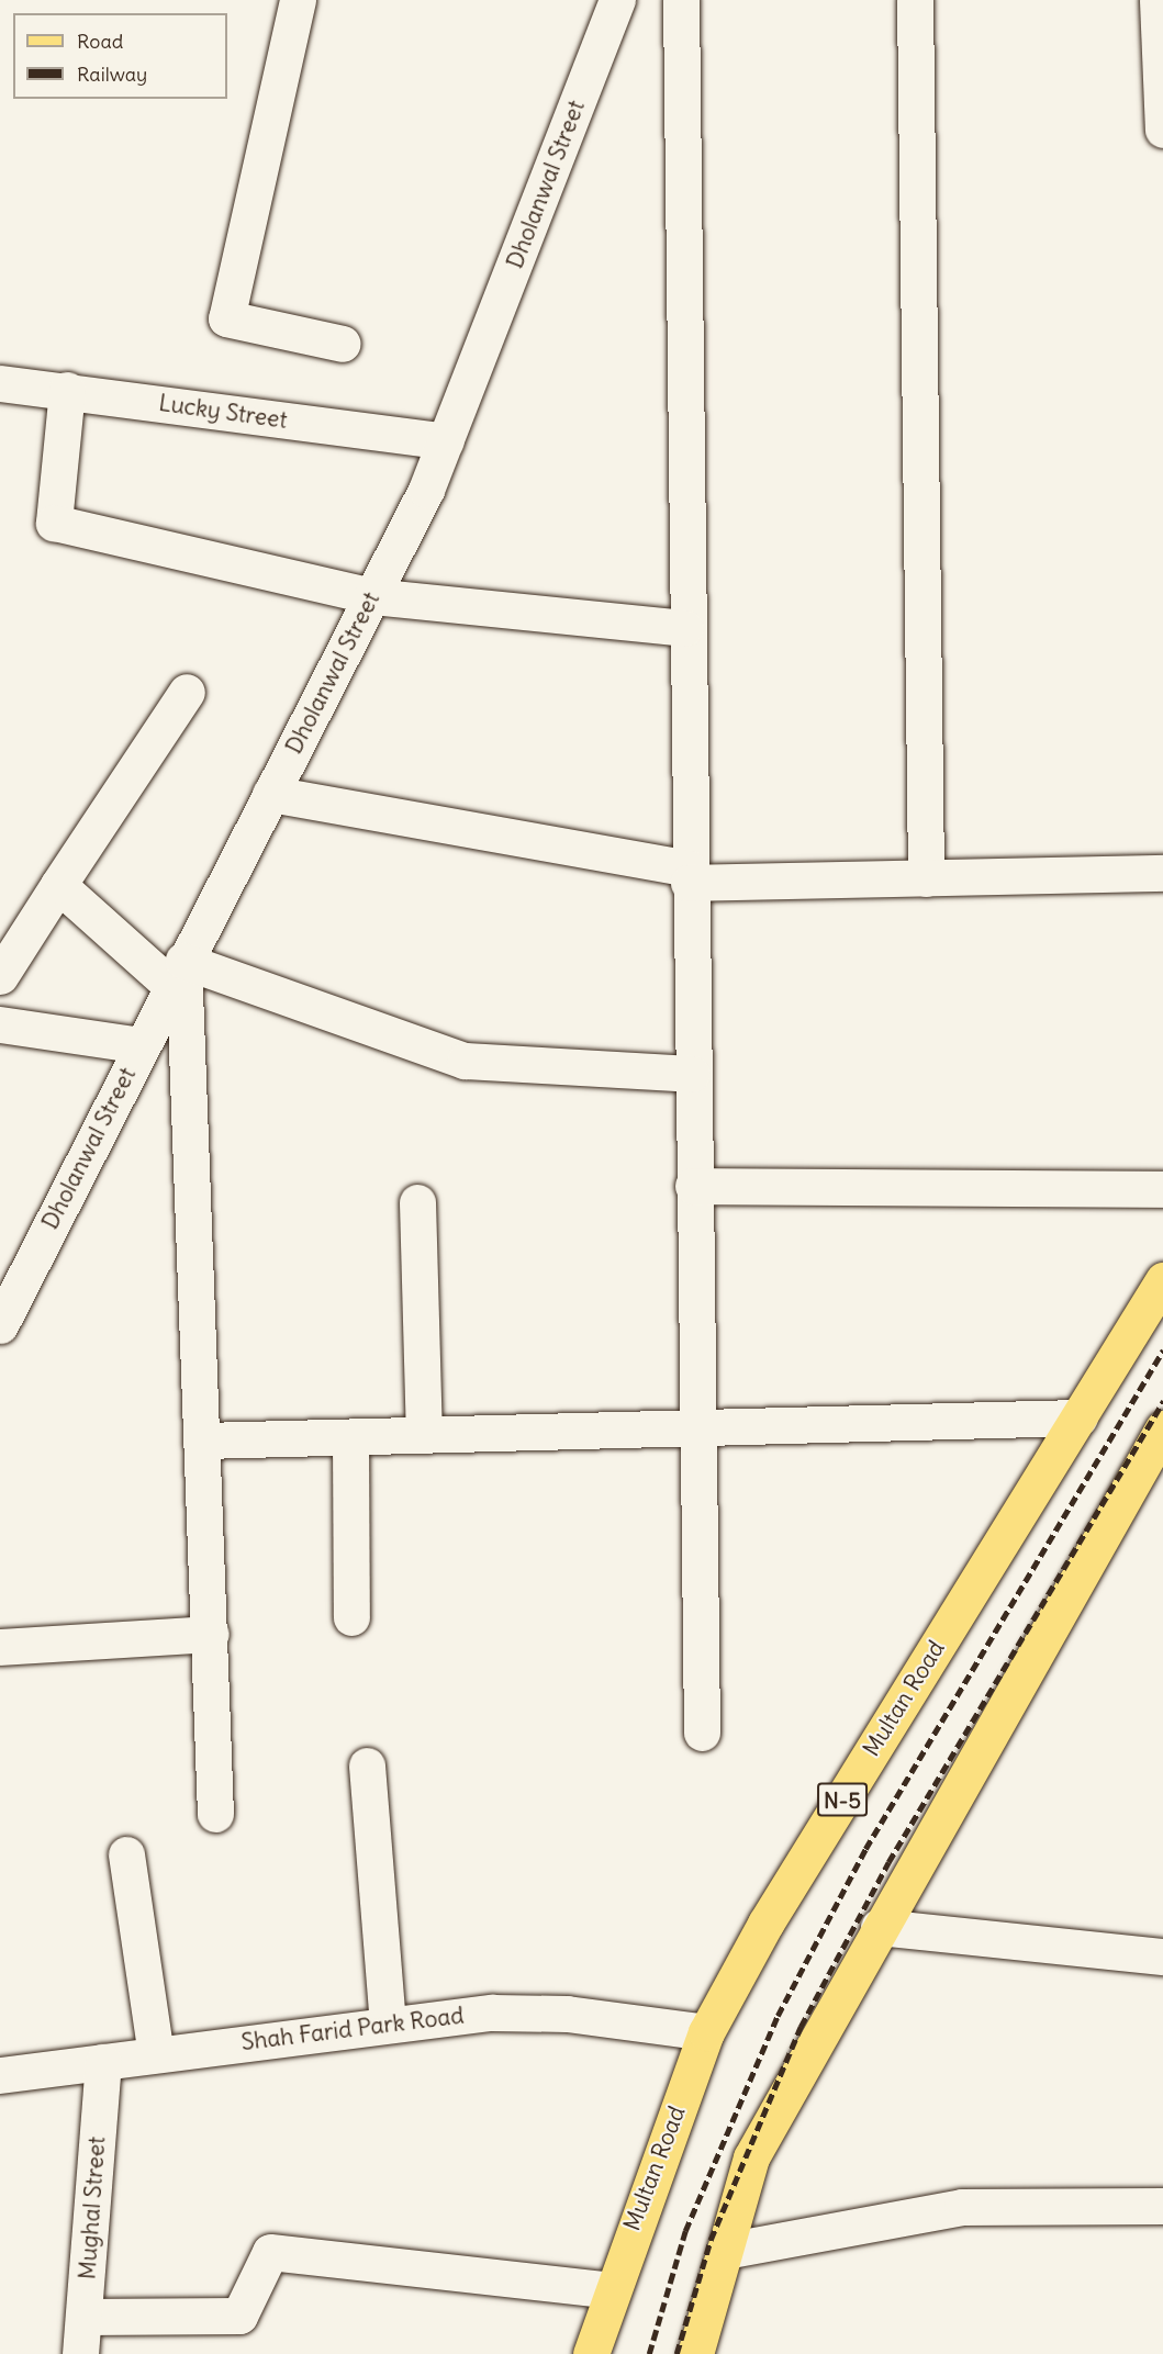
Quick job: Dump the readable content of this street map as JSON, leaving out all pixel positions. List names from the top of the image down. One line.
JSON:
{"streets":{"main road":["Multan Road","N-5"],"street":["Dholanwal Street","Lucky Street","Shah Farid Park Road","Mughal Street"]},"crossings":[["Dholanwal Street","Lucky Street"],["Multan Road","Shah Farid Park Road"],["Shah Farid Park Road","Mughal Street"]],"legend":["Road","Railway"]}
